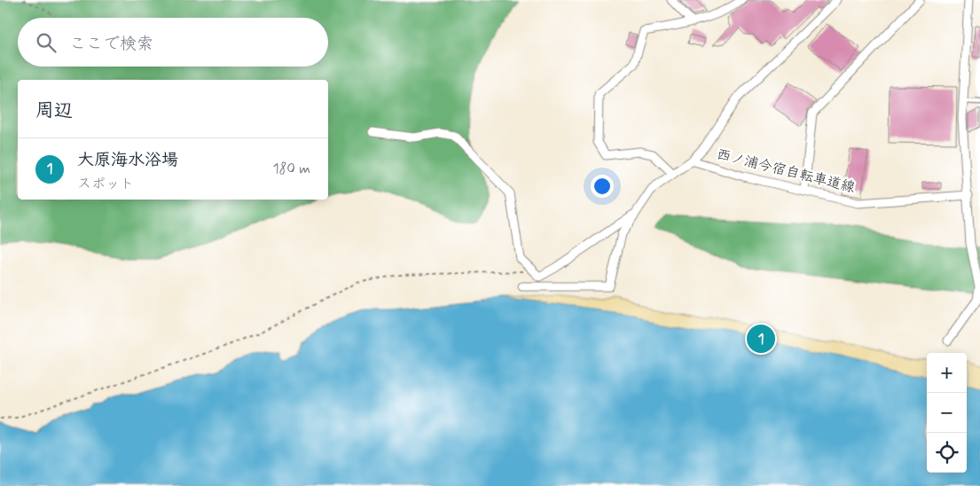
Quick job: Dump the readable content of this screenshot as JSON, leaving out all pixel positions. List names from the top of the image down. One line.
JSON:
{"streets":{"street":["西ノ浦今宿自転車道線"]},"page":{"search":"ここで検索","heading":"周辺","list":[{"mark":"1","name":"大原海水浴場","note":"スポット","value":"180 m"}],"pins":"1","map_buttons":["+","−"]}}
